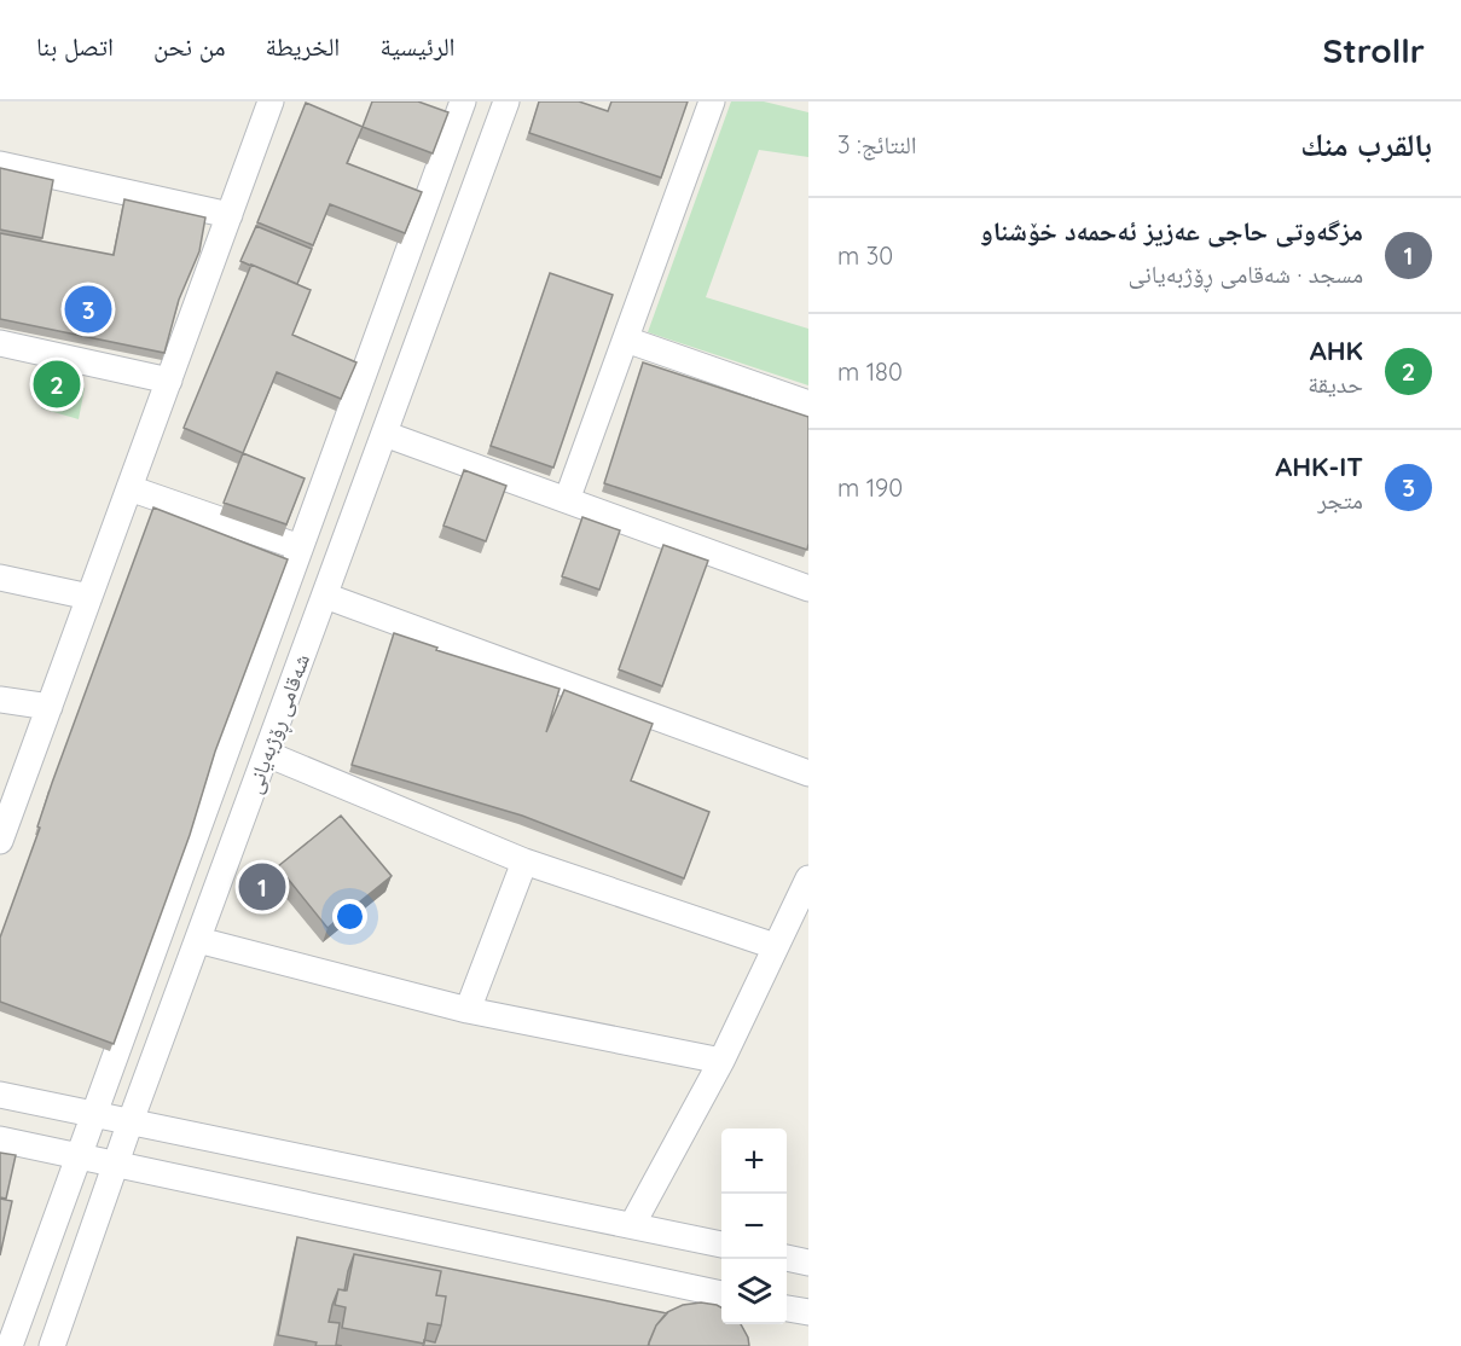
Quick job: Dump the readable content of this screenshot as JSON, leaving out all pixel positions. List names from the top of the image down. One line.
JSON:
{"streets":{"street":["شەقامی ڕۆژبەیانی"]},"page":{"header":"Strollr","nav":["الرئيسية","الخريطة","من نحن","اتصل بنا"],"heading":["بالقرب منك","النتائج: 3"],"list":[{"mark":"1","name":"مزگەوتی حاجی عەزیز ئەحمەد خۆشناو","note":"مسجد · شەقامی ڕۆژبەیانی","value":"30 m"},{"mark":"2","name":"AHK","note":"حديقة","value":"180 m"},{"mark":"3","name":"AHK-IT","note":"متجر","value":"190 m"}],"pins":["3","2","1"],"map_buttons":["+","−"]}}
